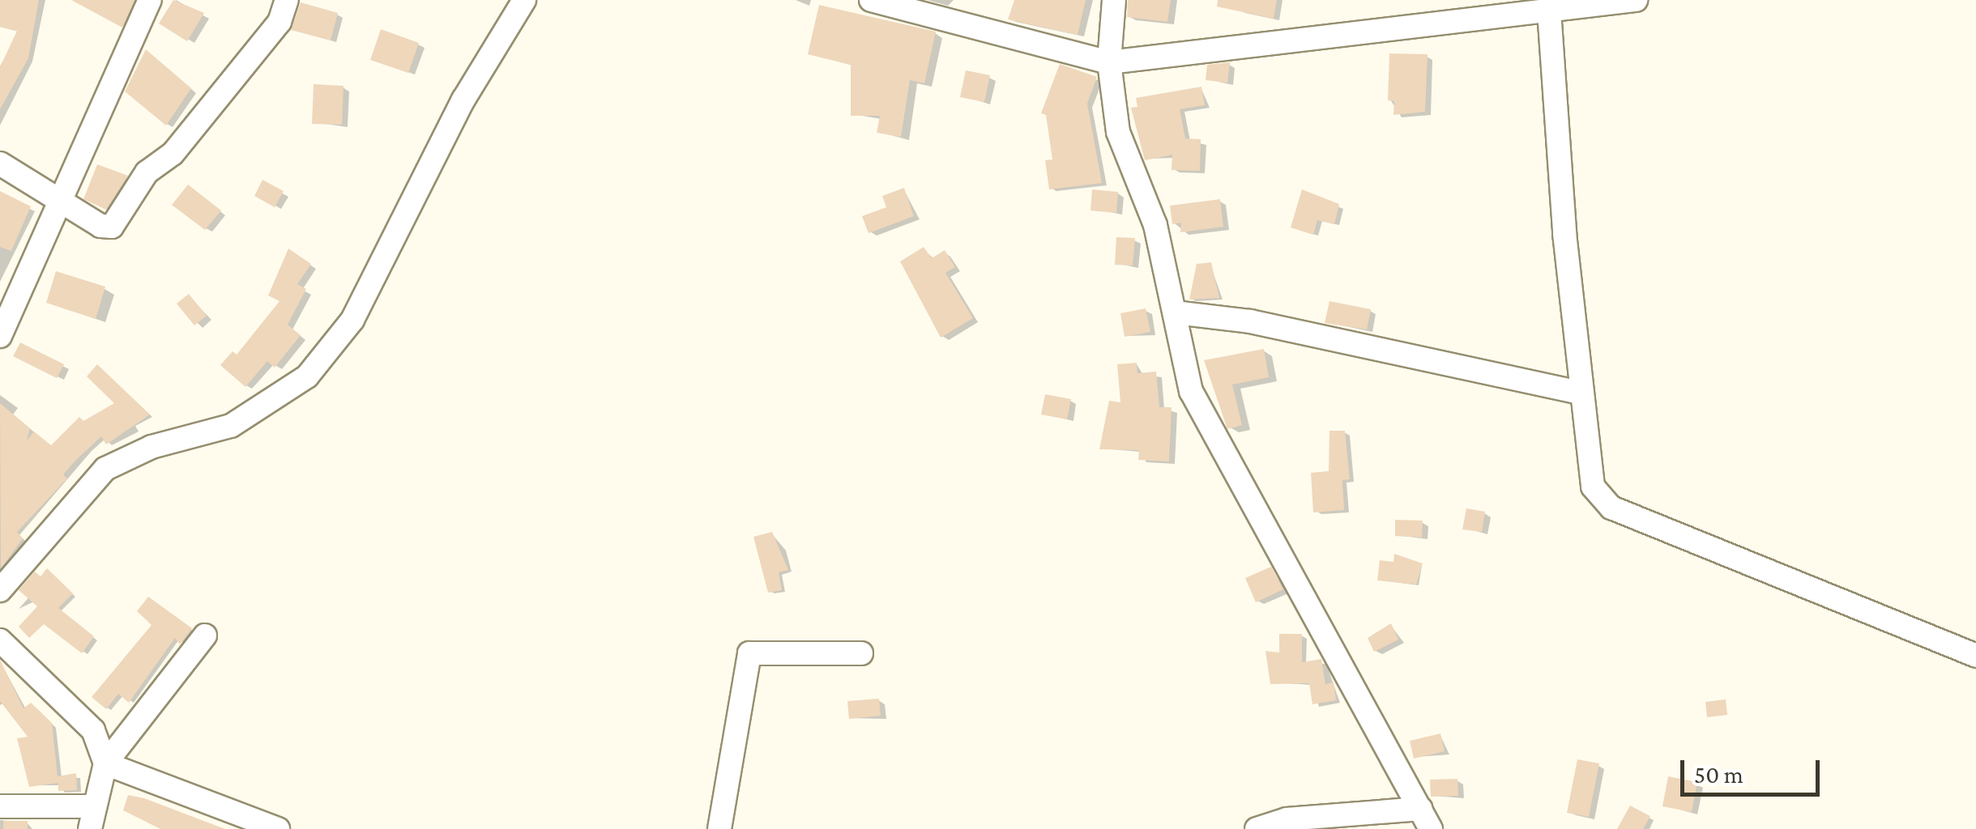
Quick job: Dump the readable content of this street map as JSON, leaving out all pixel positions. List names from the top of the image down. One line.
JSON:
{"scale_bar":"50 m"}
